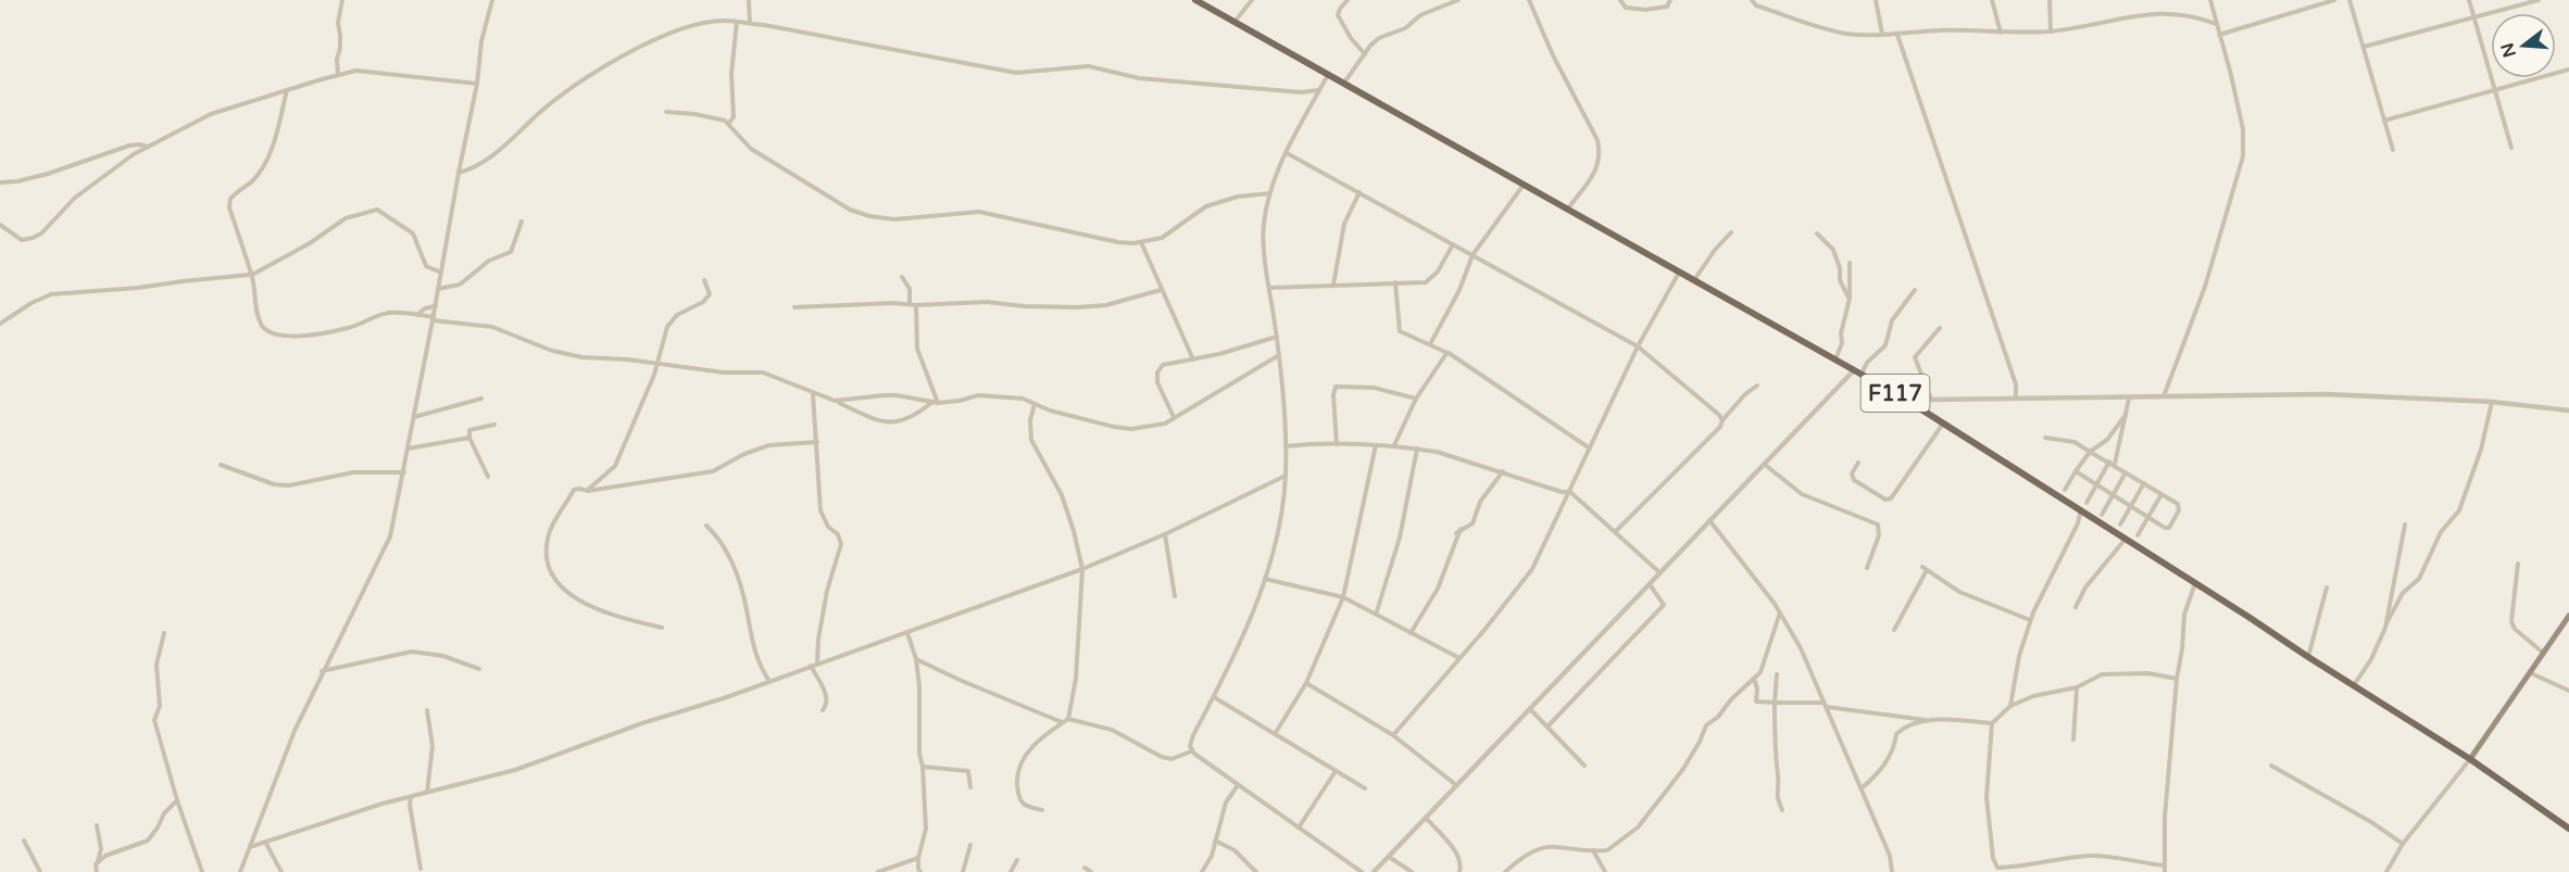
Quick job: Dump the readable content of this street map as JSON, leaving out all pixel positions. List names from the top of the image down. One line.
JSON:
{"streets":{"main road":["F117"]},"north":"left"}
